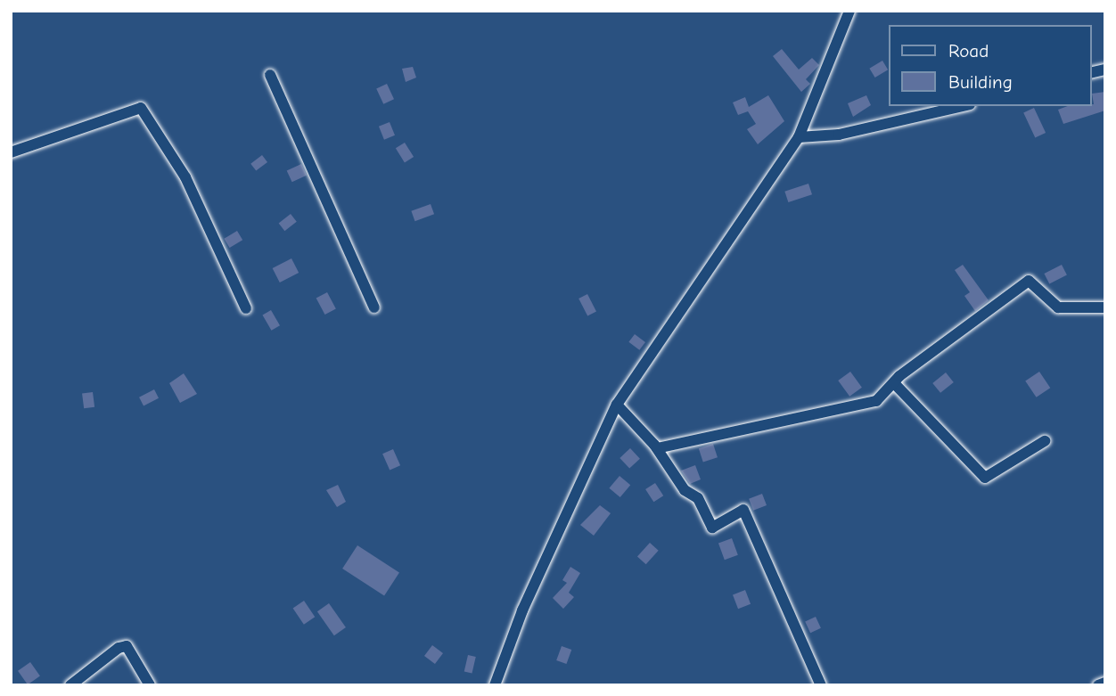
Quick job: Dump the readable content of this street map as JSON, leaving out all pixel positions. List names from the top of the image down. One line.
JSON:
{"legend":["Road","Building"]}
